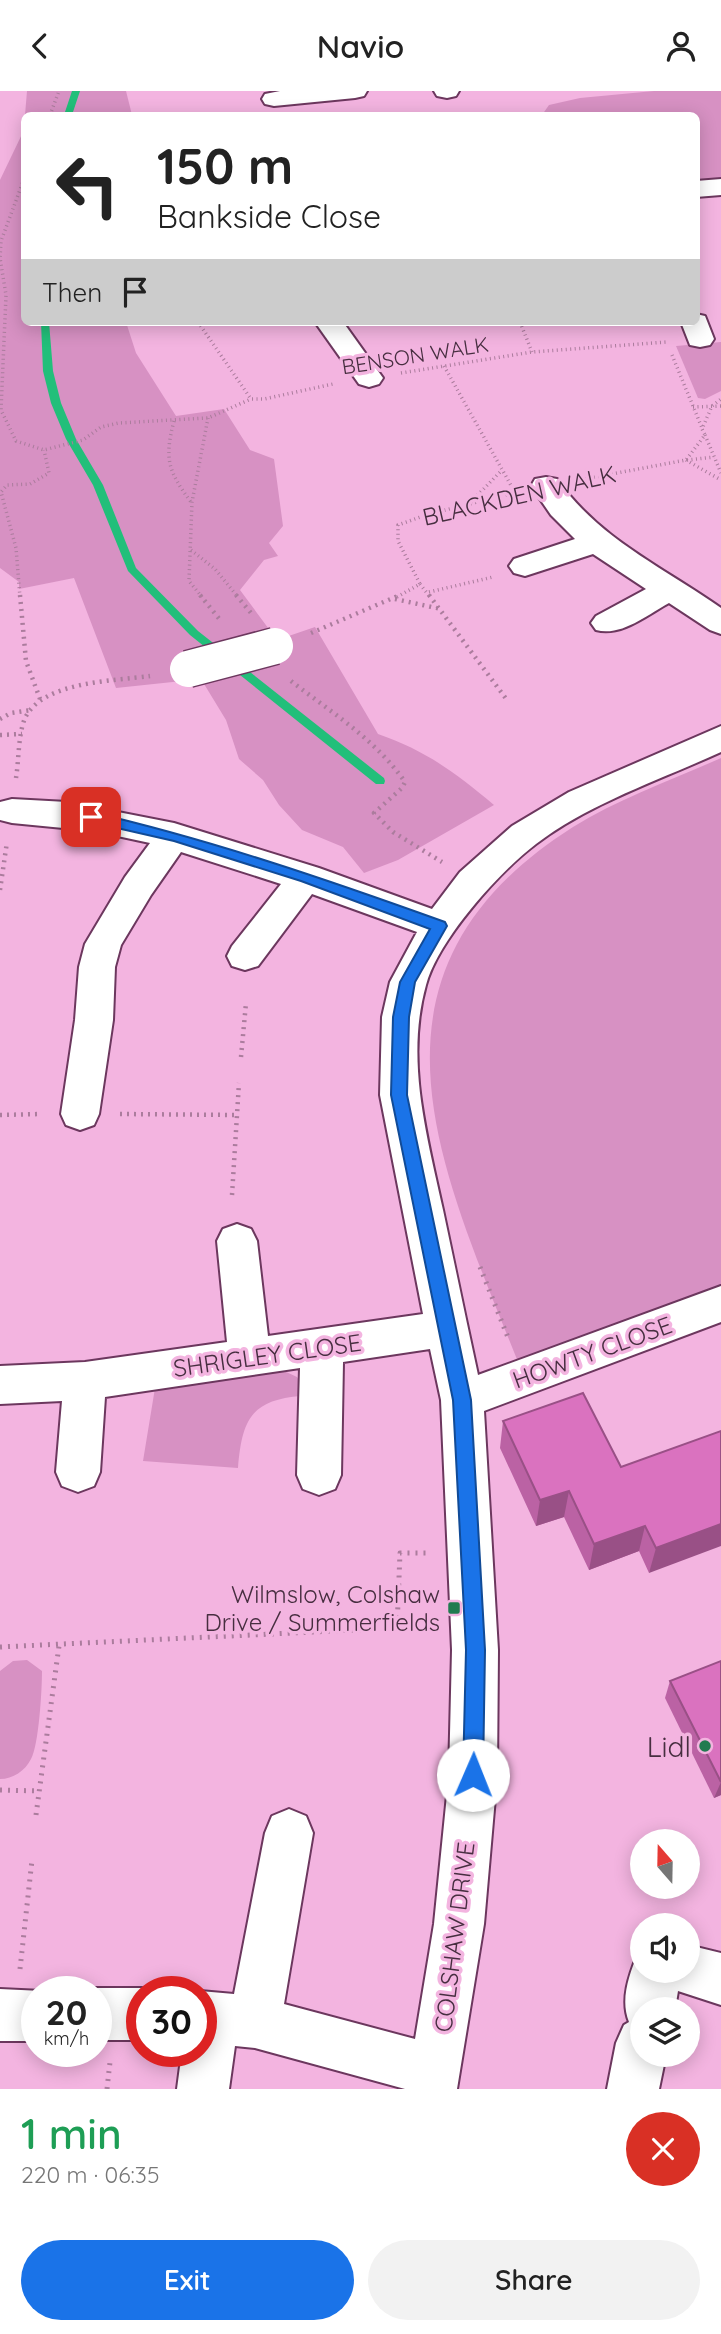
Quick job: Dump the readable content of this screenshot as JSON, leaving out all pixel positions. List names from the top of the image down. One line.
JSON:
{"streets":{"street":["HOWTY CLOSE","SHRIGLEY CLOSE","COLSHAW DRIVE"],"path":["BENSON WALK","BLACKDEN WALK"]},"crossings":[["HOWTY CLOSE","COLSHAW DRIVE"],["SHRIGLEY CLOSE","COLSHAW DRIVE"]],"places":{"transit":["Wilmslow, Colshaw Drive / Summerfields"],"other":["Lidl"]},"north":"top","page":{"header":"Navio","turn":["150 m","Bankside Close"],"then":"Then","speed":"20 km/h","limit":"30","heading":["1 min","220 m · 06:35"],"buttons":["Exit","Share"]}}
